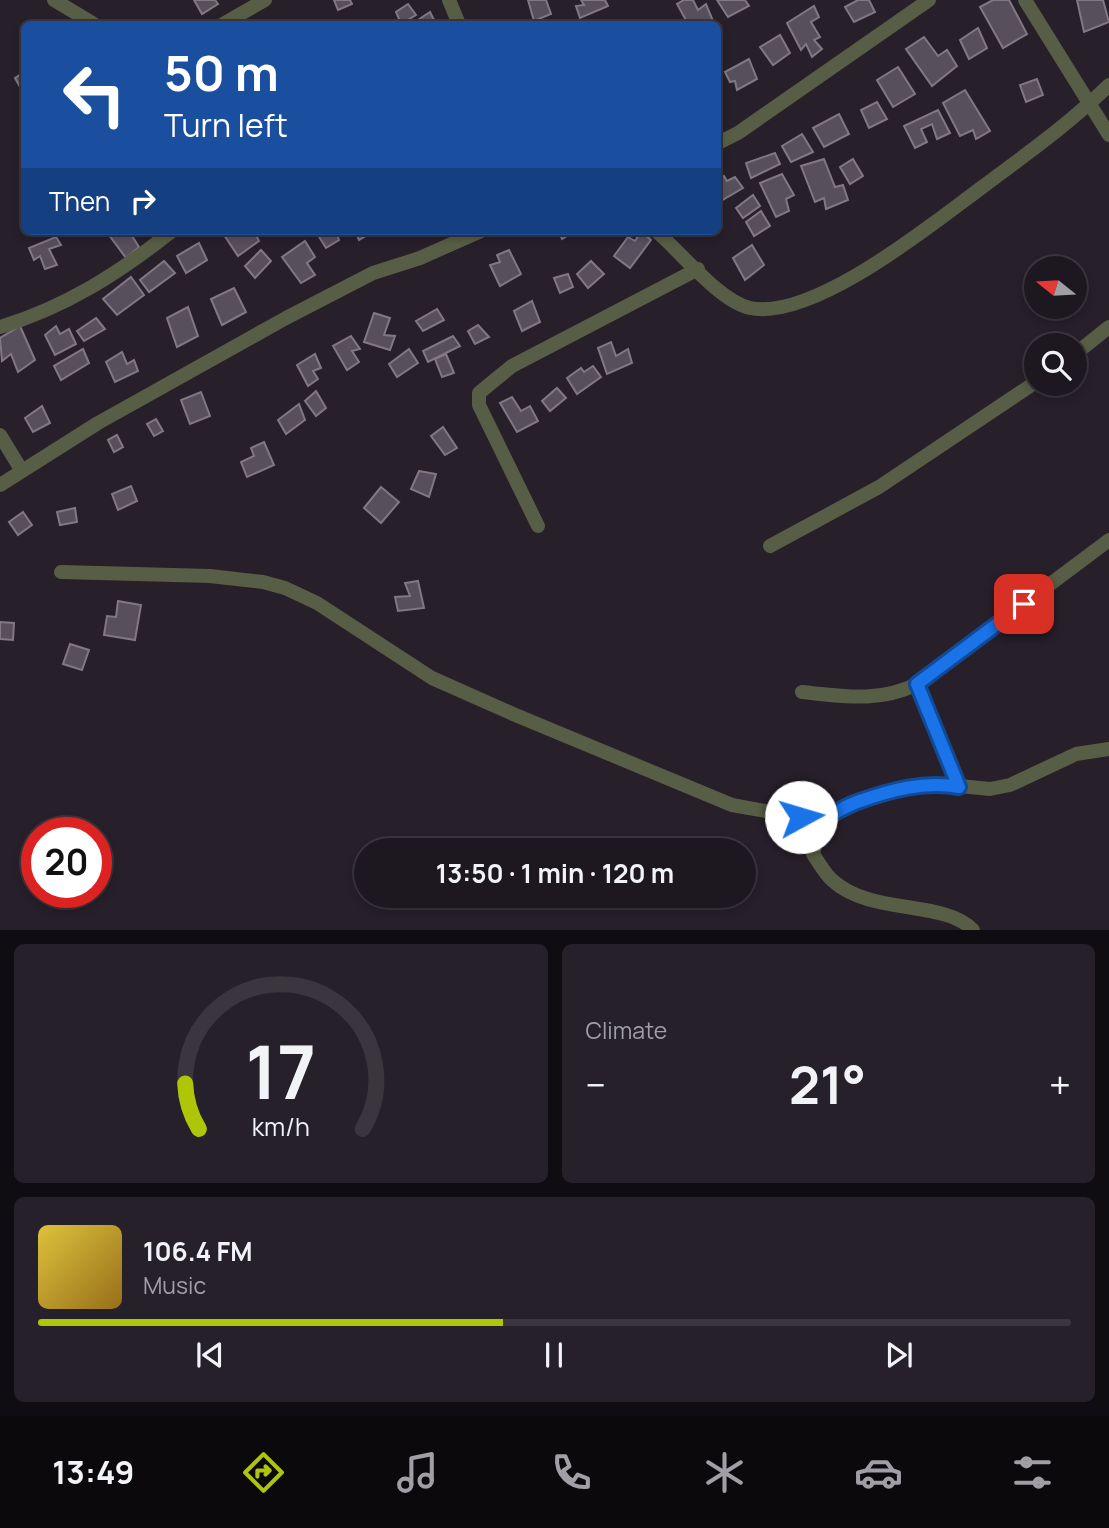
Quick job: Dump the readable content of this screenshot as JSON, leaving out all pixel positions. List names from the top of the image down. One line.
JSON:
{"north":"left","page":{"turn":["50 m","Turn left"],"then":"Then","limit":"20","trip":"13:50 · 1 min · 120 m","tile":"Climate","heat":["−","21°","+"],"song":["106.4 FM","Music"],"tabs":"13:49","gauge":["17","km/h"]}}
